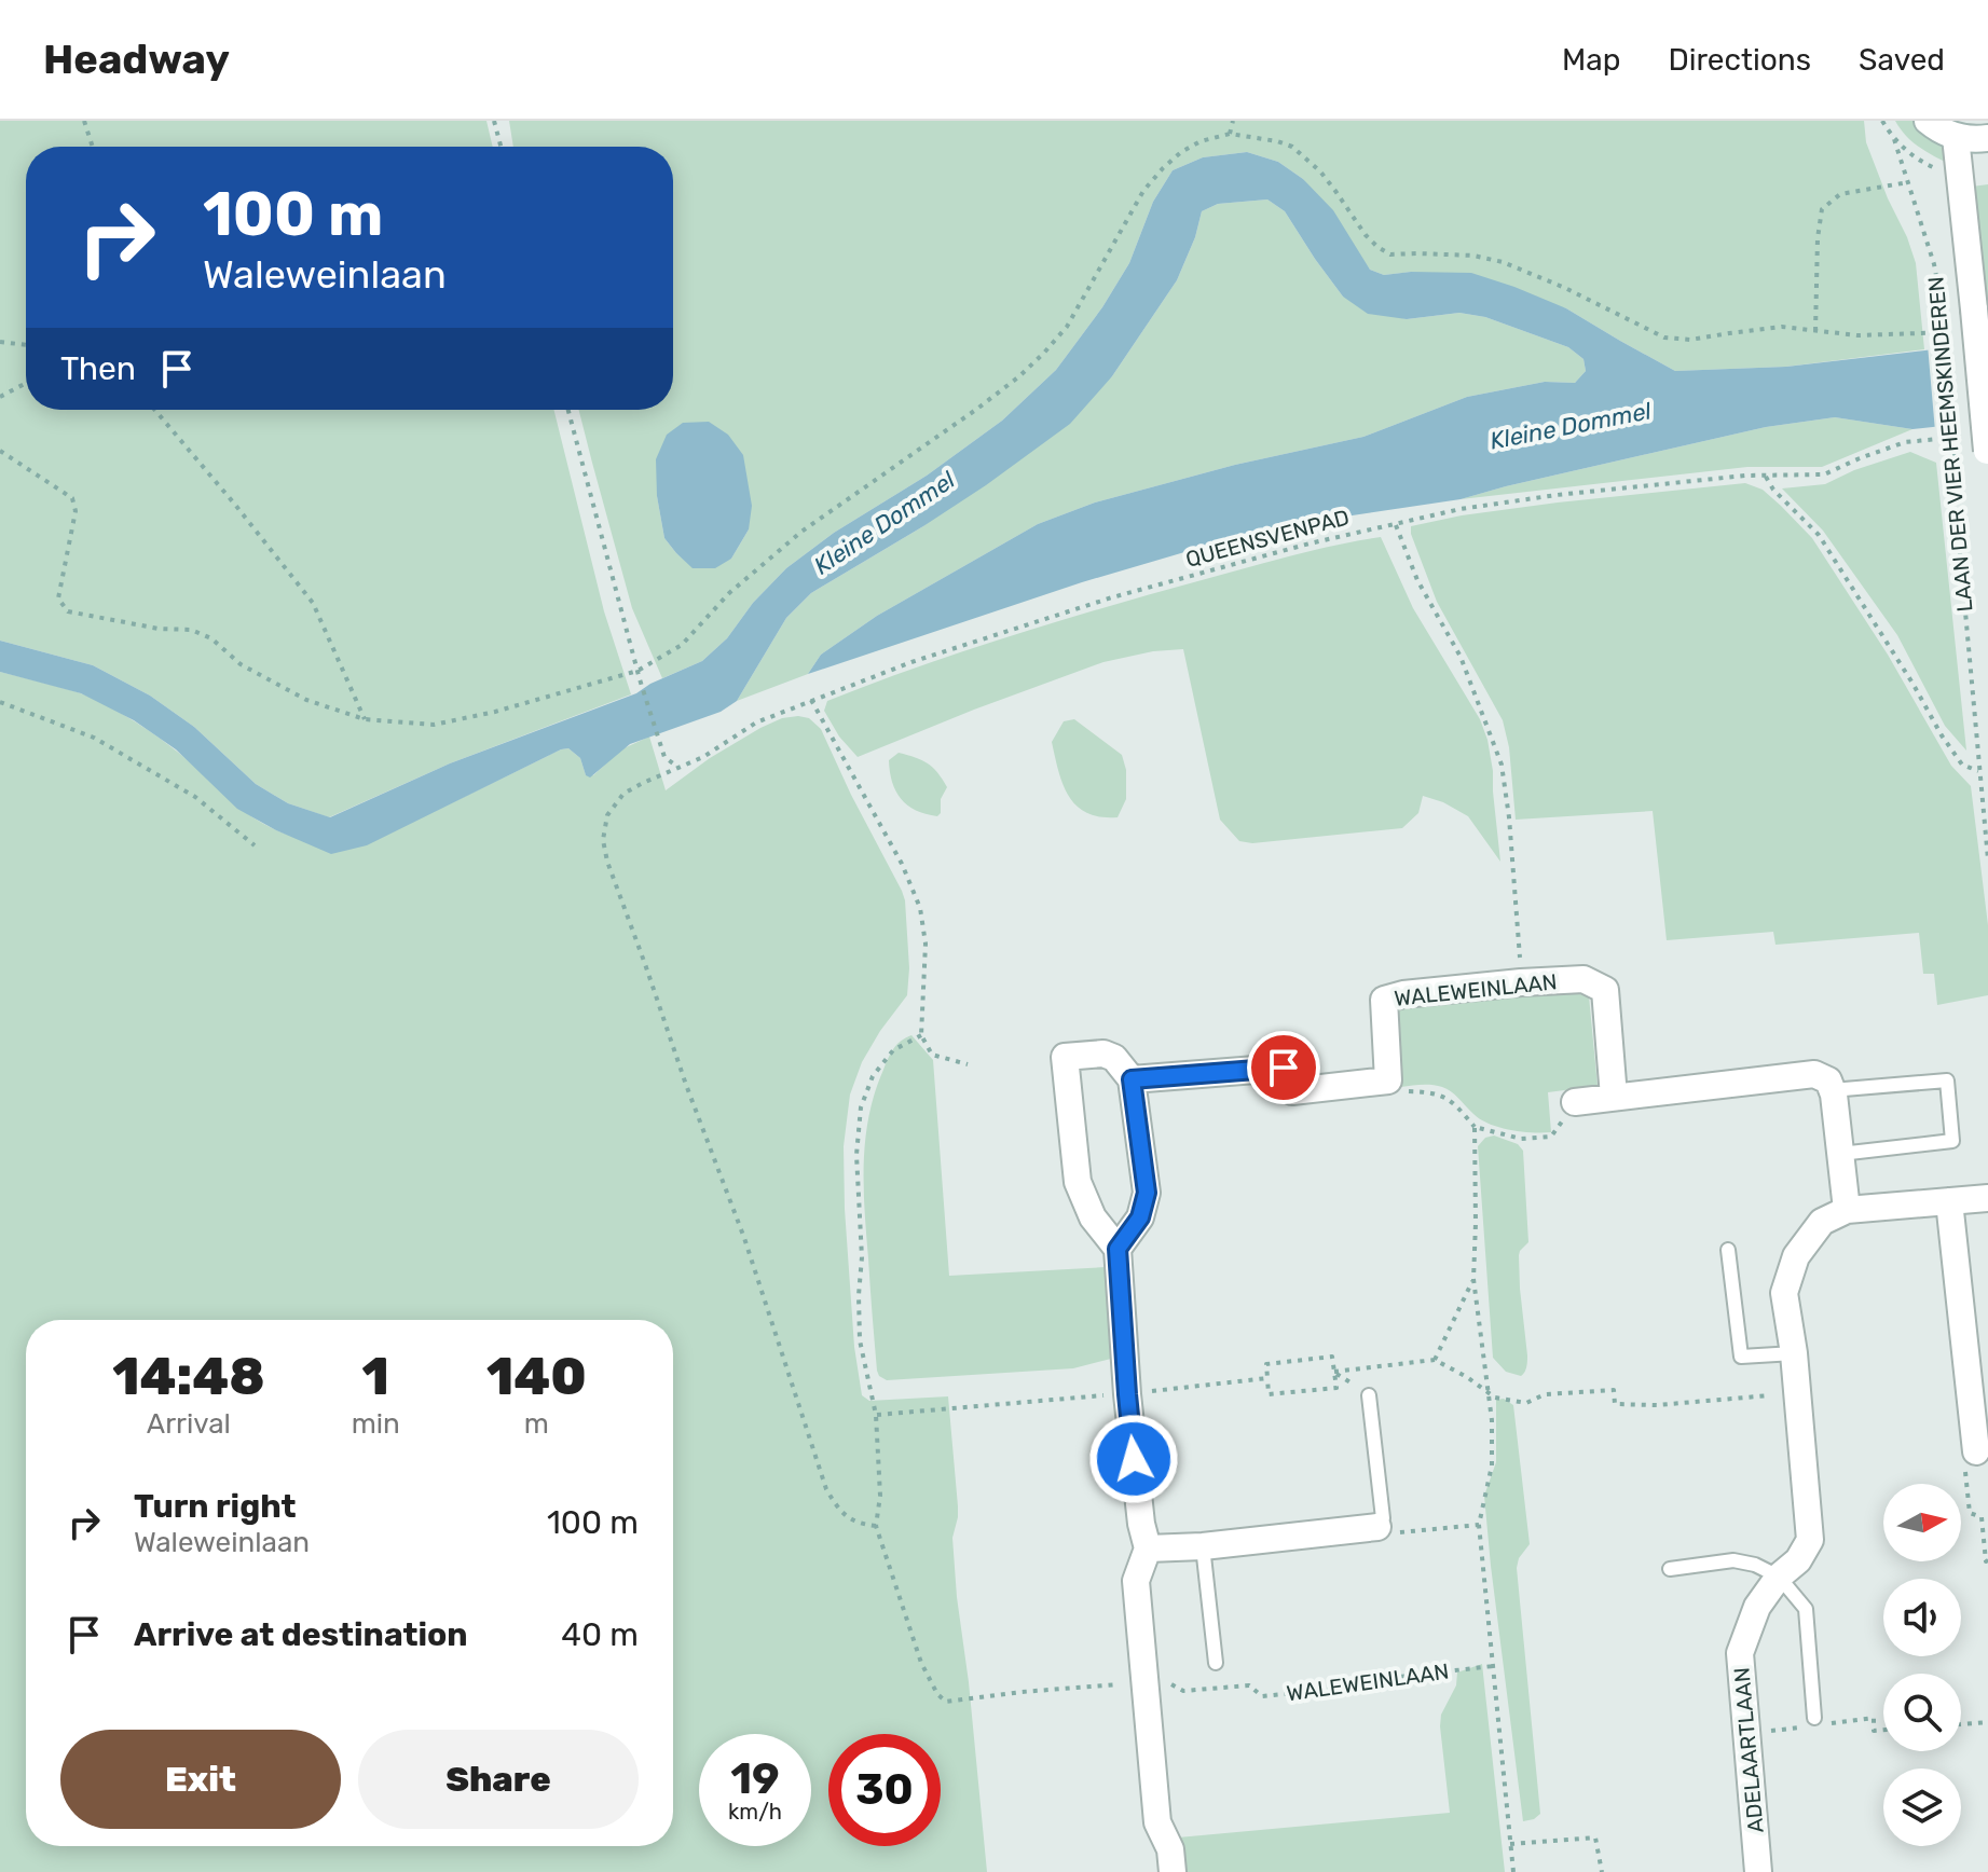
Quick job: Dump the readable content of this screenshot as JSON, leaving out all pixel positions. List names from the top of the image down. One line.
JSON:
{"streets":{"street":["LAAN DER VIER HEEMSKINDEREN","WALEWEINLAAN","ADELAARTLAAN"],"path":["QUEENSVENPAD"]},"crossings":[["LAAN DER VIER HEEMSKINDEREN","QUEENSVENPAD"],["QUEENSVENPAD","WALEWEINLAAN"]],"water":["Kleine Dommel"],"north":"right","page":{"header":"Headway","nav":["Map","Directions","Saved"],"turn":["100 m","Waleweinlaan"],"then":"Then","eta":["14:48","Arrival","1","min","140","m"],"list":[{"name":"Turn right","note":"Waleweinlaan","value":"100 m"},{"name":"Arrive at destination","value":"40 m"}],"buttons":["Exit","Share"],"speed":"19 km/h","limit":"30"}}
